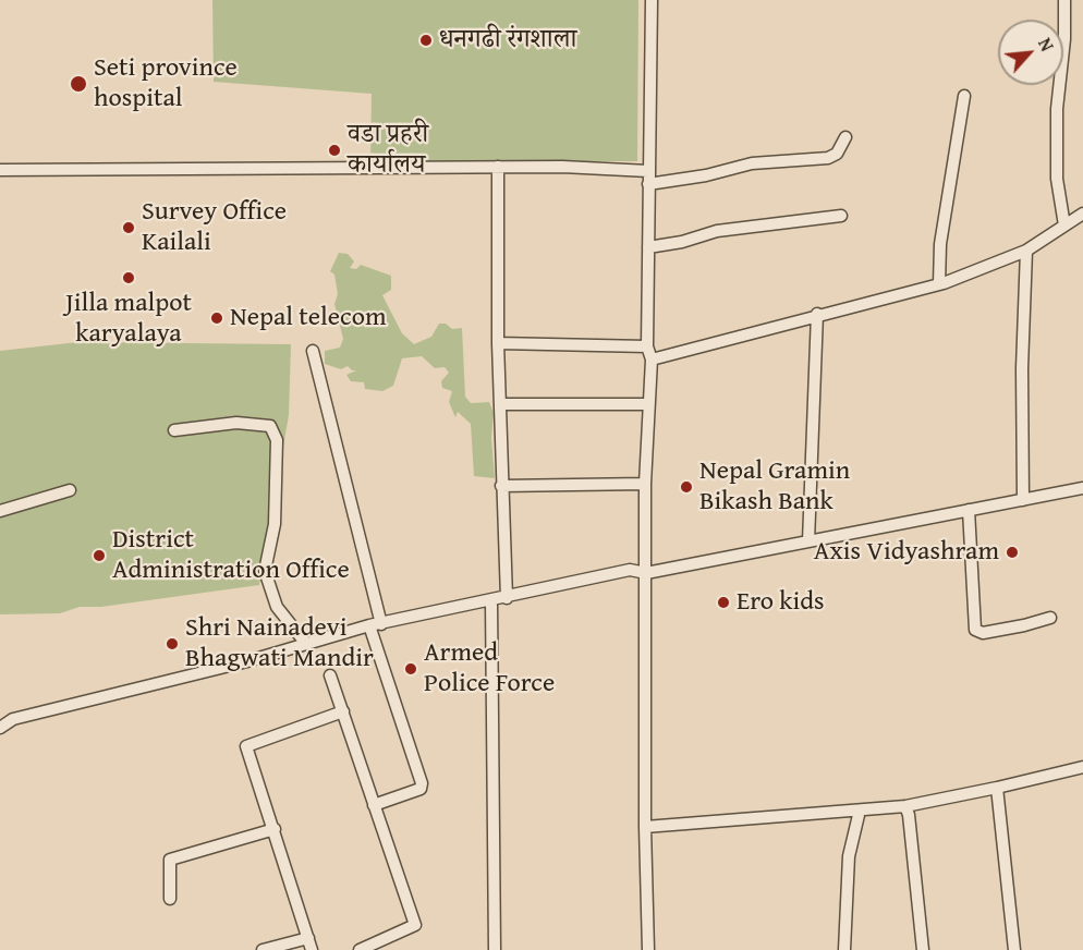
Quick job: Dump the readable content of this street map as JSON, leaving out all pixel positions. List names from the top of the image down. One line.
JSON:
{"places":["धनगढी रंगशाला","Seti province hospital","वडा प्रहरी कार्यालय","Survey Office Kailali","Jilla malpot karyalaya","Nepal telecom","Nepal Gramin Bikash Bank","Axis Vidyashram","District Administration Office","Ero kids","Shri Nainadevi Bhagwati Mandir","Armed Police Force"],"north":"top right"}
